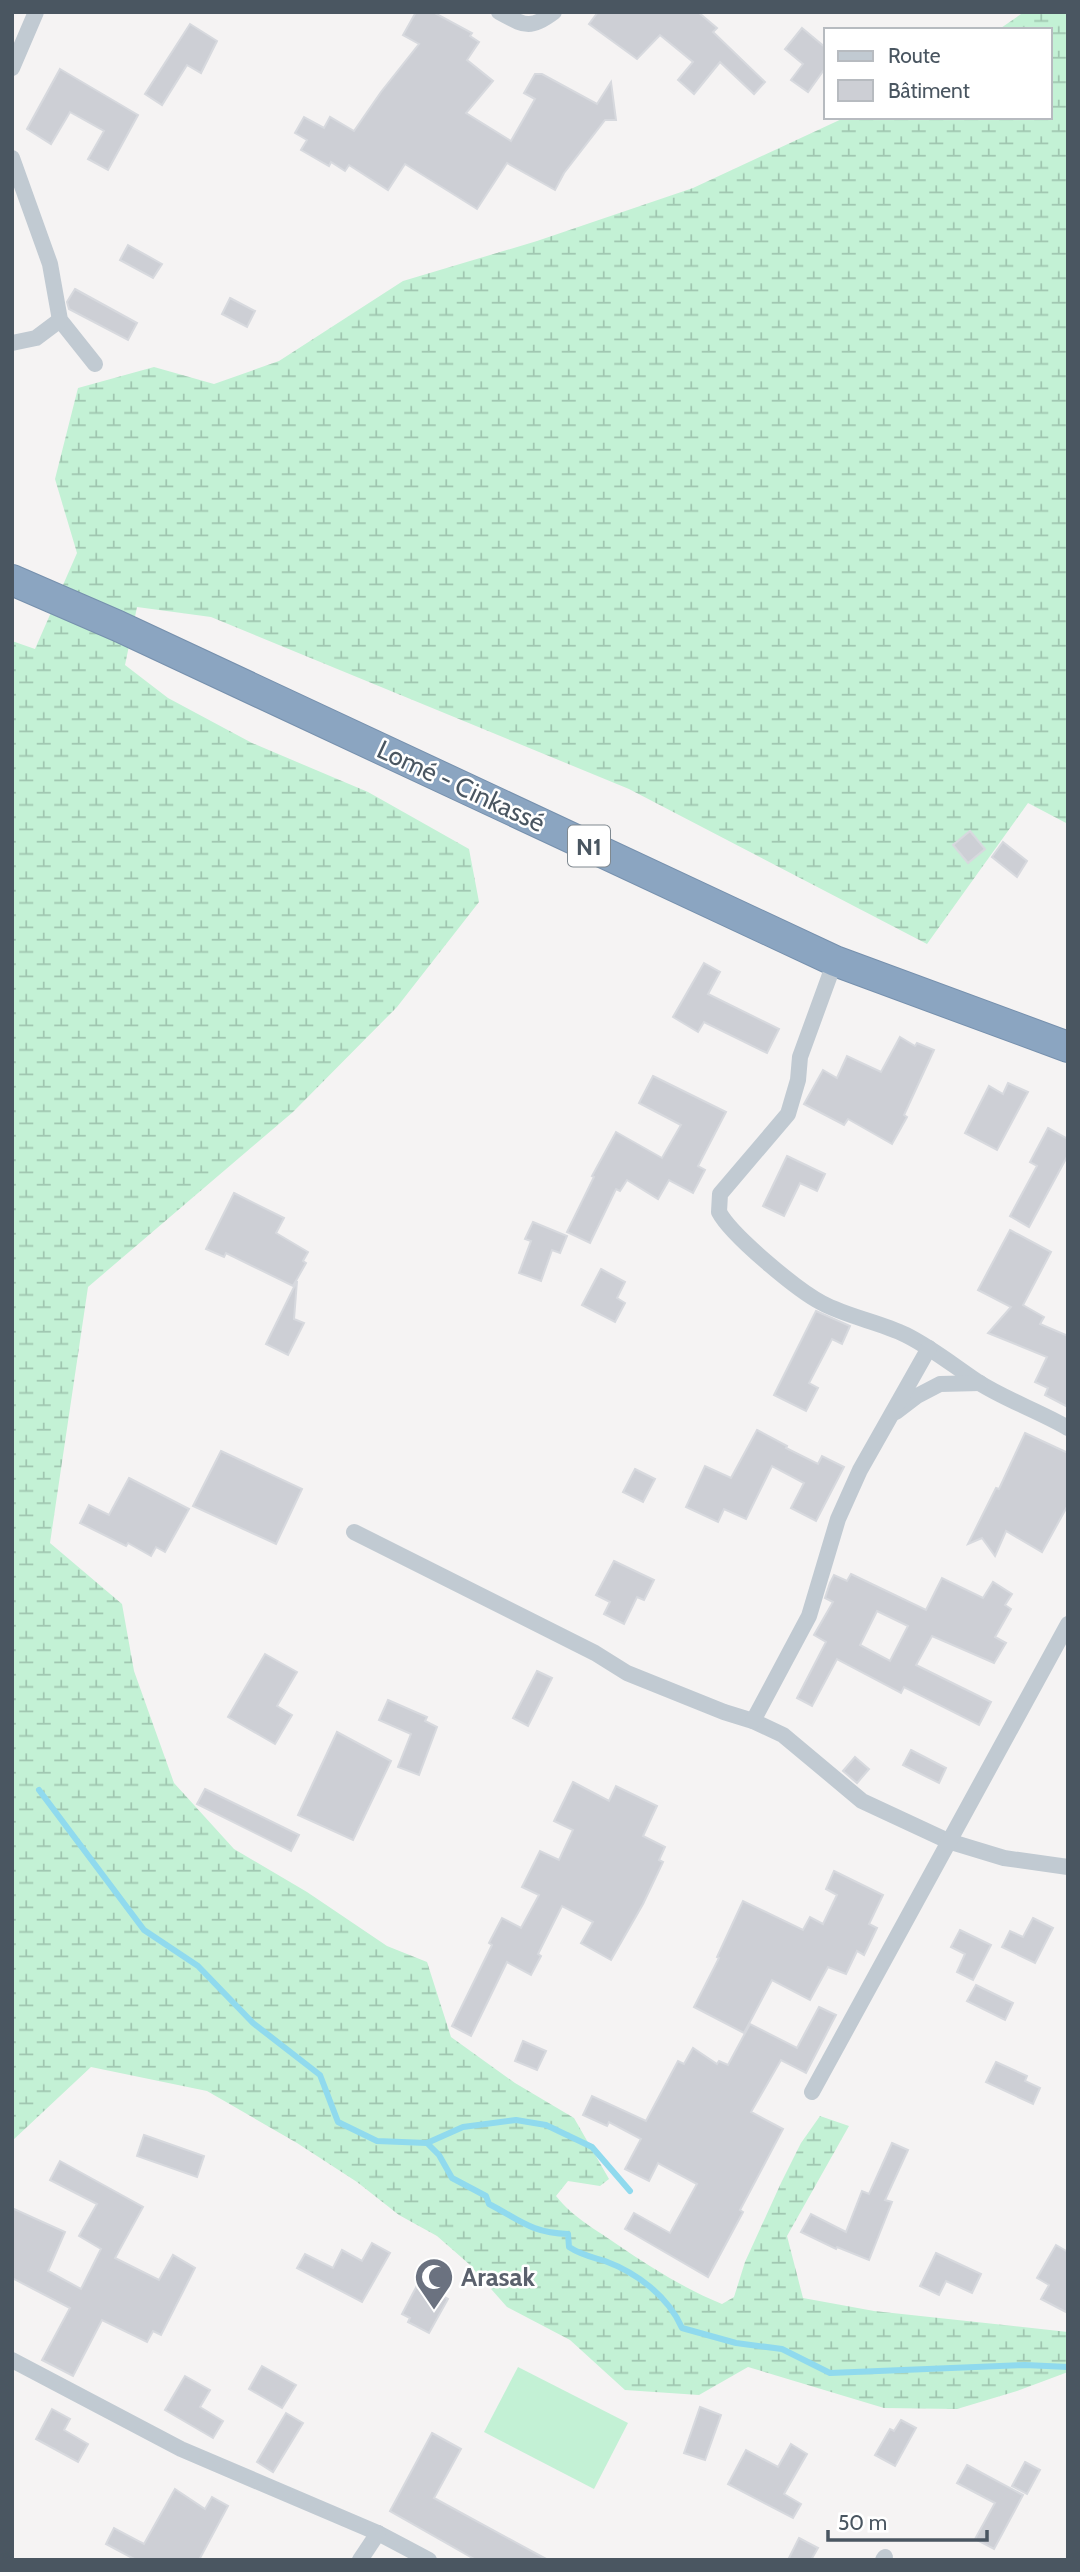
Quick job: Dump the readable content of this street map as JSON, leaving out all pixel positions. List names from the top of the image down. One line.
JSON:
{"streets":{"highway":["Lomé - Cinkassé","N1"]},"places":{"mosque":["Arasak"]},"legend":["Route","Bâtiment"],"scale_bar":"50 m"}
